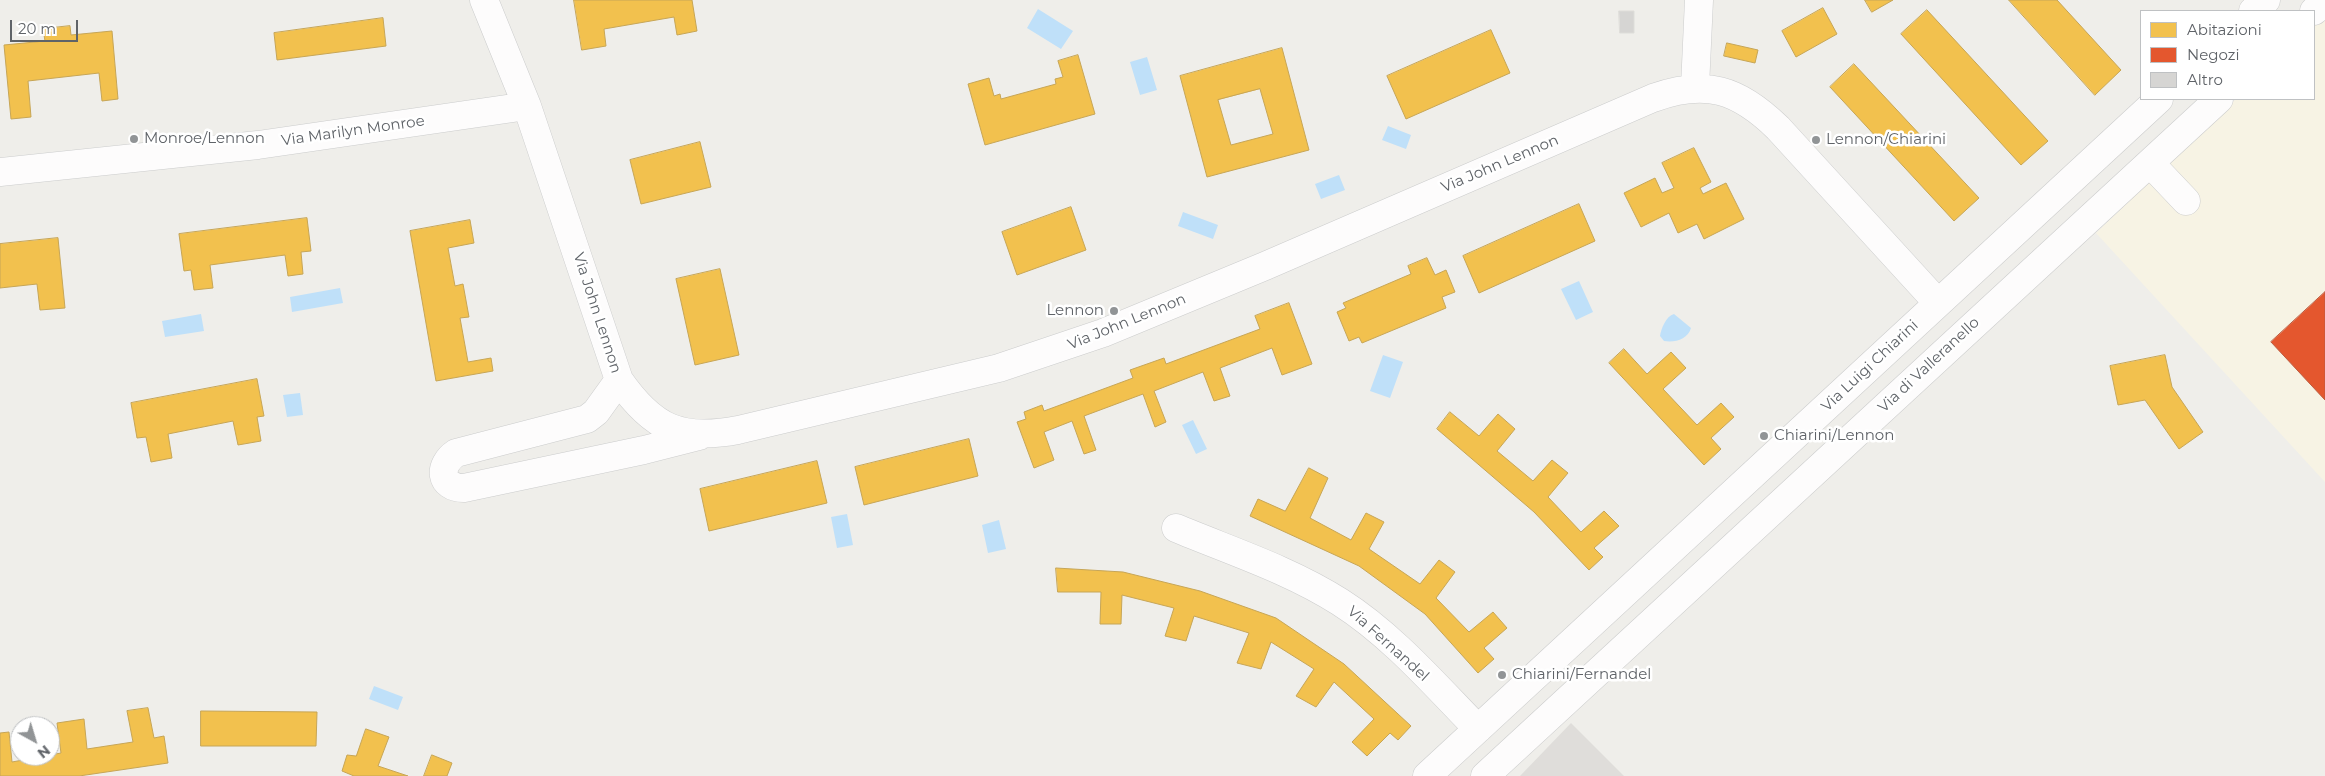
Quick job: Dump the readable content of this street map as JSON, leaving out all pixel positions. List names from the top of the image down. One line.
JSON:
{"streets":{"street":["Via Marilyn Monroe","Via John Lennon","Via di Valleranello","Via Luigi Chiarini","Via Fernandel"]},"crossings":[["Via Marilyn Monroe","Via John Lennon"],["Via John Lennon","Via Luigi Chiarini"],["Via Luigi Chiarini","Via Fernandel"]],"places":["Monroe/Lennon","Lennon/Chiarini","Lennon","Chiarini/Lennon","Chiarini/Fernandel"],"legend":["Abitazioni","Negozi","Altro"],"scale_bar":"20 m","north":"bottom right"}
